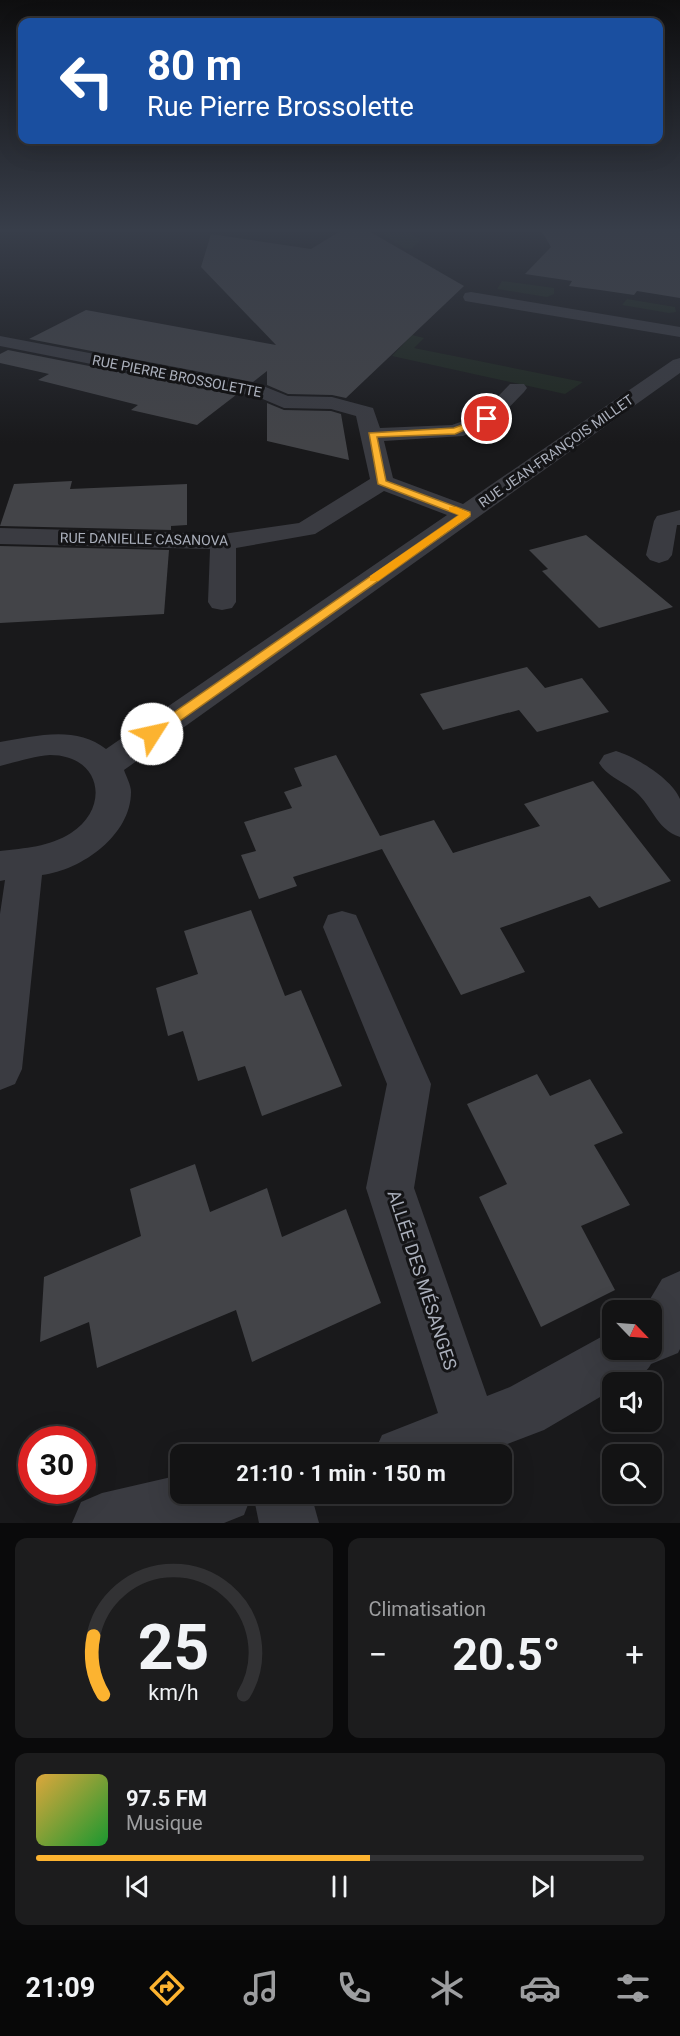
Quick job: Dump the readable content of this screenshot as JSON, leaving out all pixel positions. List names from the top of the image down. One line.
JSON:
{"streets":{"street":["RUE PIERRE BROSSOLETTE","RUE JEAN-FRANÇOIS MILLET","RUE DANIELLE CASANOVA","ALLÉE DES MÉSANGES"]},"crossings":[["RUE PIERRE BROSSOLETTE","RUE DANIELLE CASANOVA"]],"north":"bottom right","page":{"turn":["80 m","Rue Pierre Brossolette"],"limit":"30","trip":"21:10 · 1 min · 150 m","tile":"Climatisation","heat":["−","20.5°","+"],"song":["97.5 FM","Musique"],"tabs":"21:09","gauge":["25","km/h"]}}
